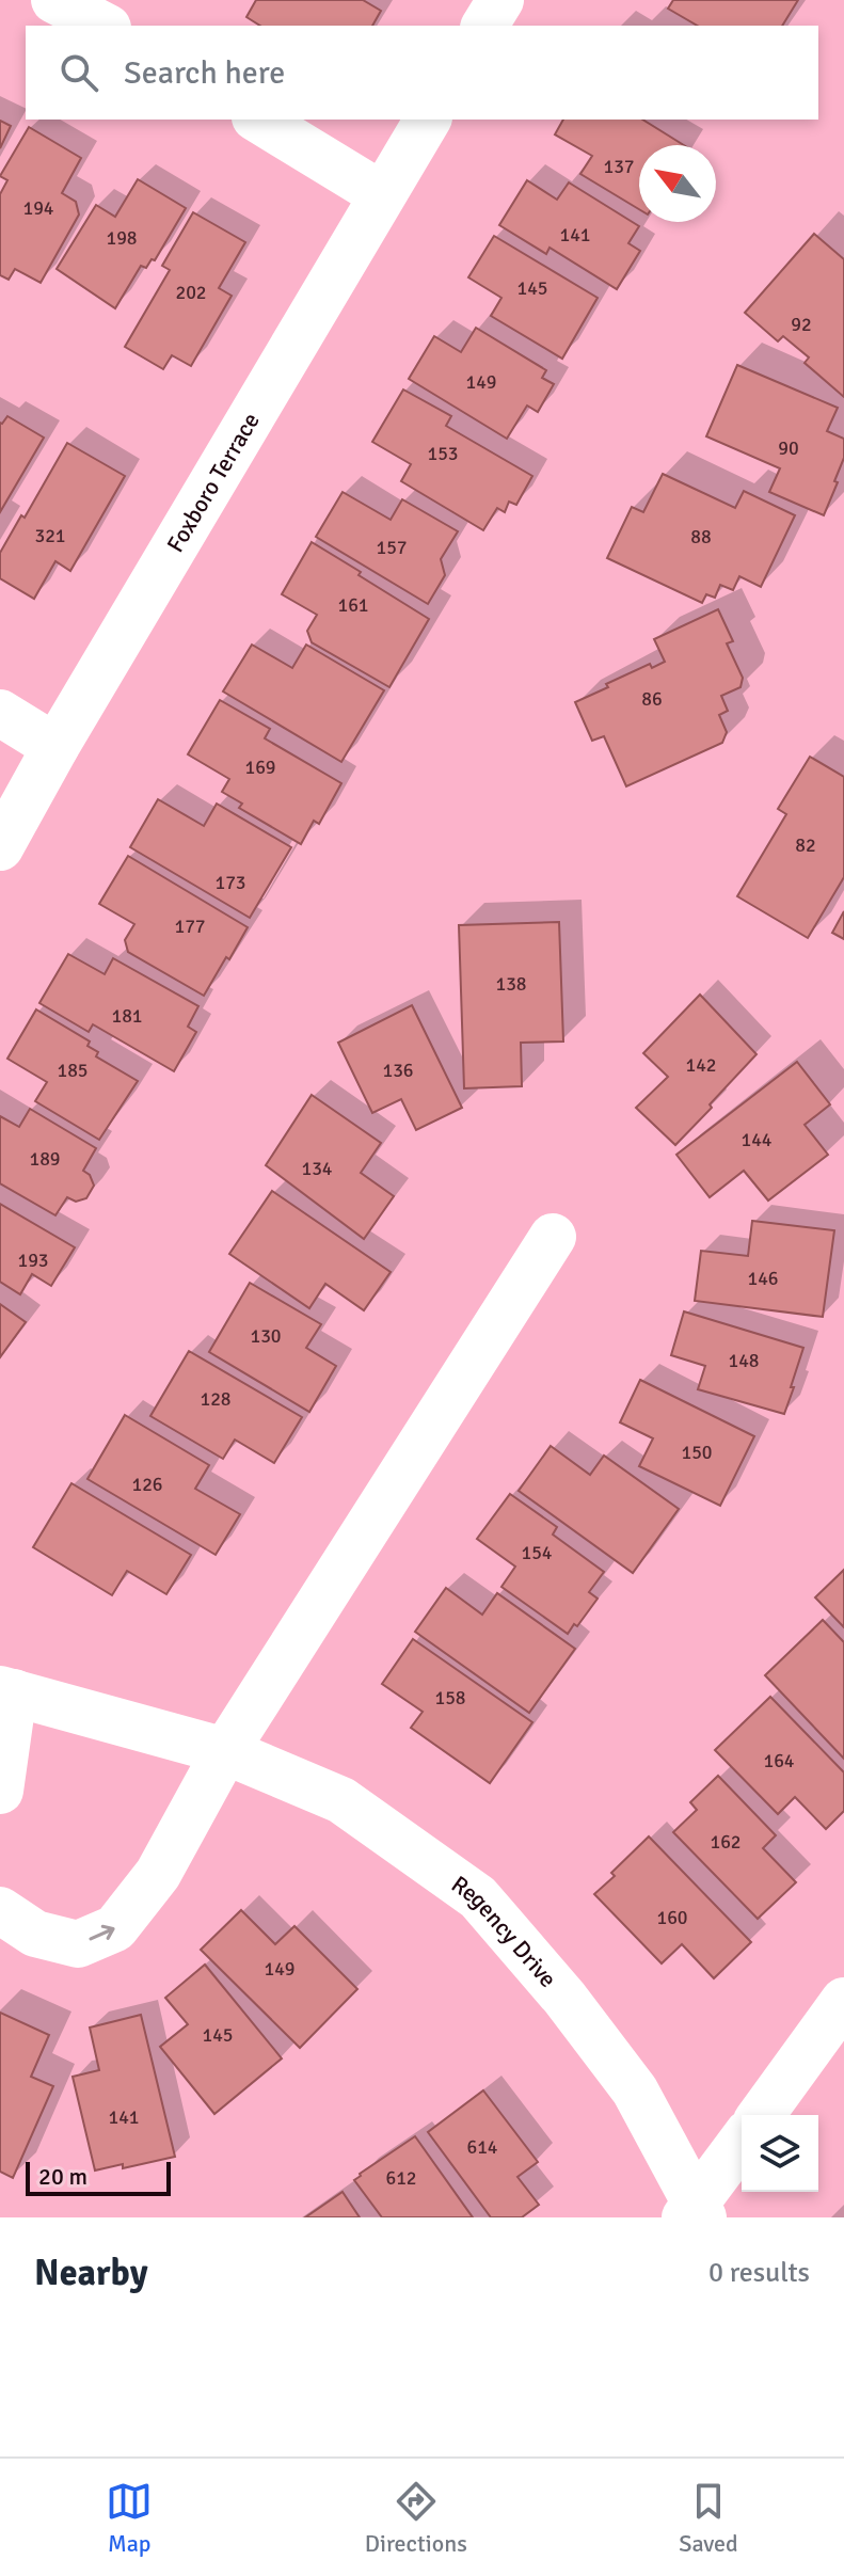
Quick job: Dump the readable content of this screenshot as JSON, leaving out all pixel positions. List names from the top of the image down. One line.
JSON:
{"streets":{"street":["Foxboro Terrace","Regency Drive"]},"house_numbers":["137","194","141","198","145","202","92","149","90","153","321","88","157","161","86","169","82","173","177","138","181","142","185","136","144","189","134","193","146","130","148","128","150","126","154","158","164","162","160","149","145","141","614","612"],"scale_bar":"20 m","north":"top left","page":{"search":"Search here","scale":"20 m","heading":["Nearby","0 results"],"nav":["Map","Directions","Saved"]}}
